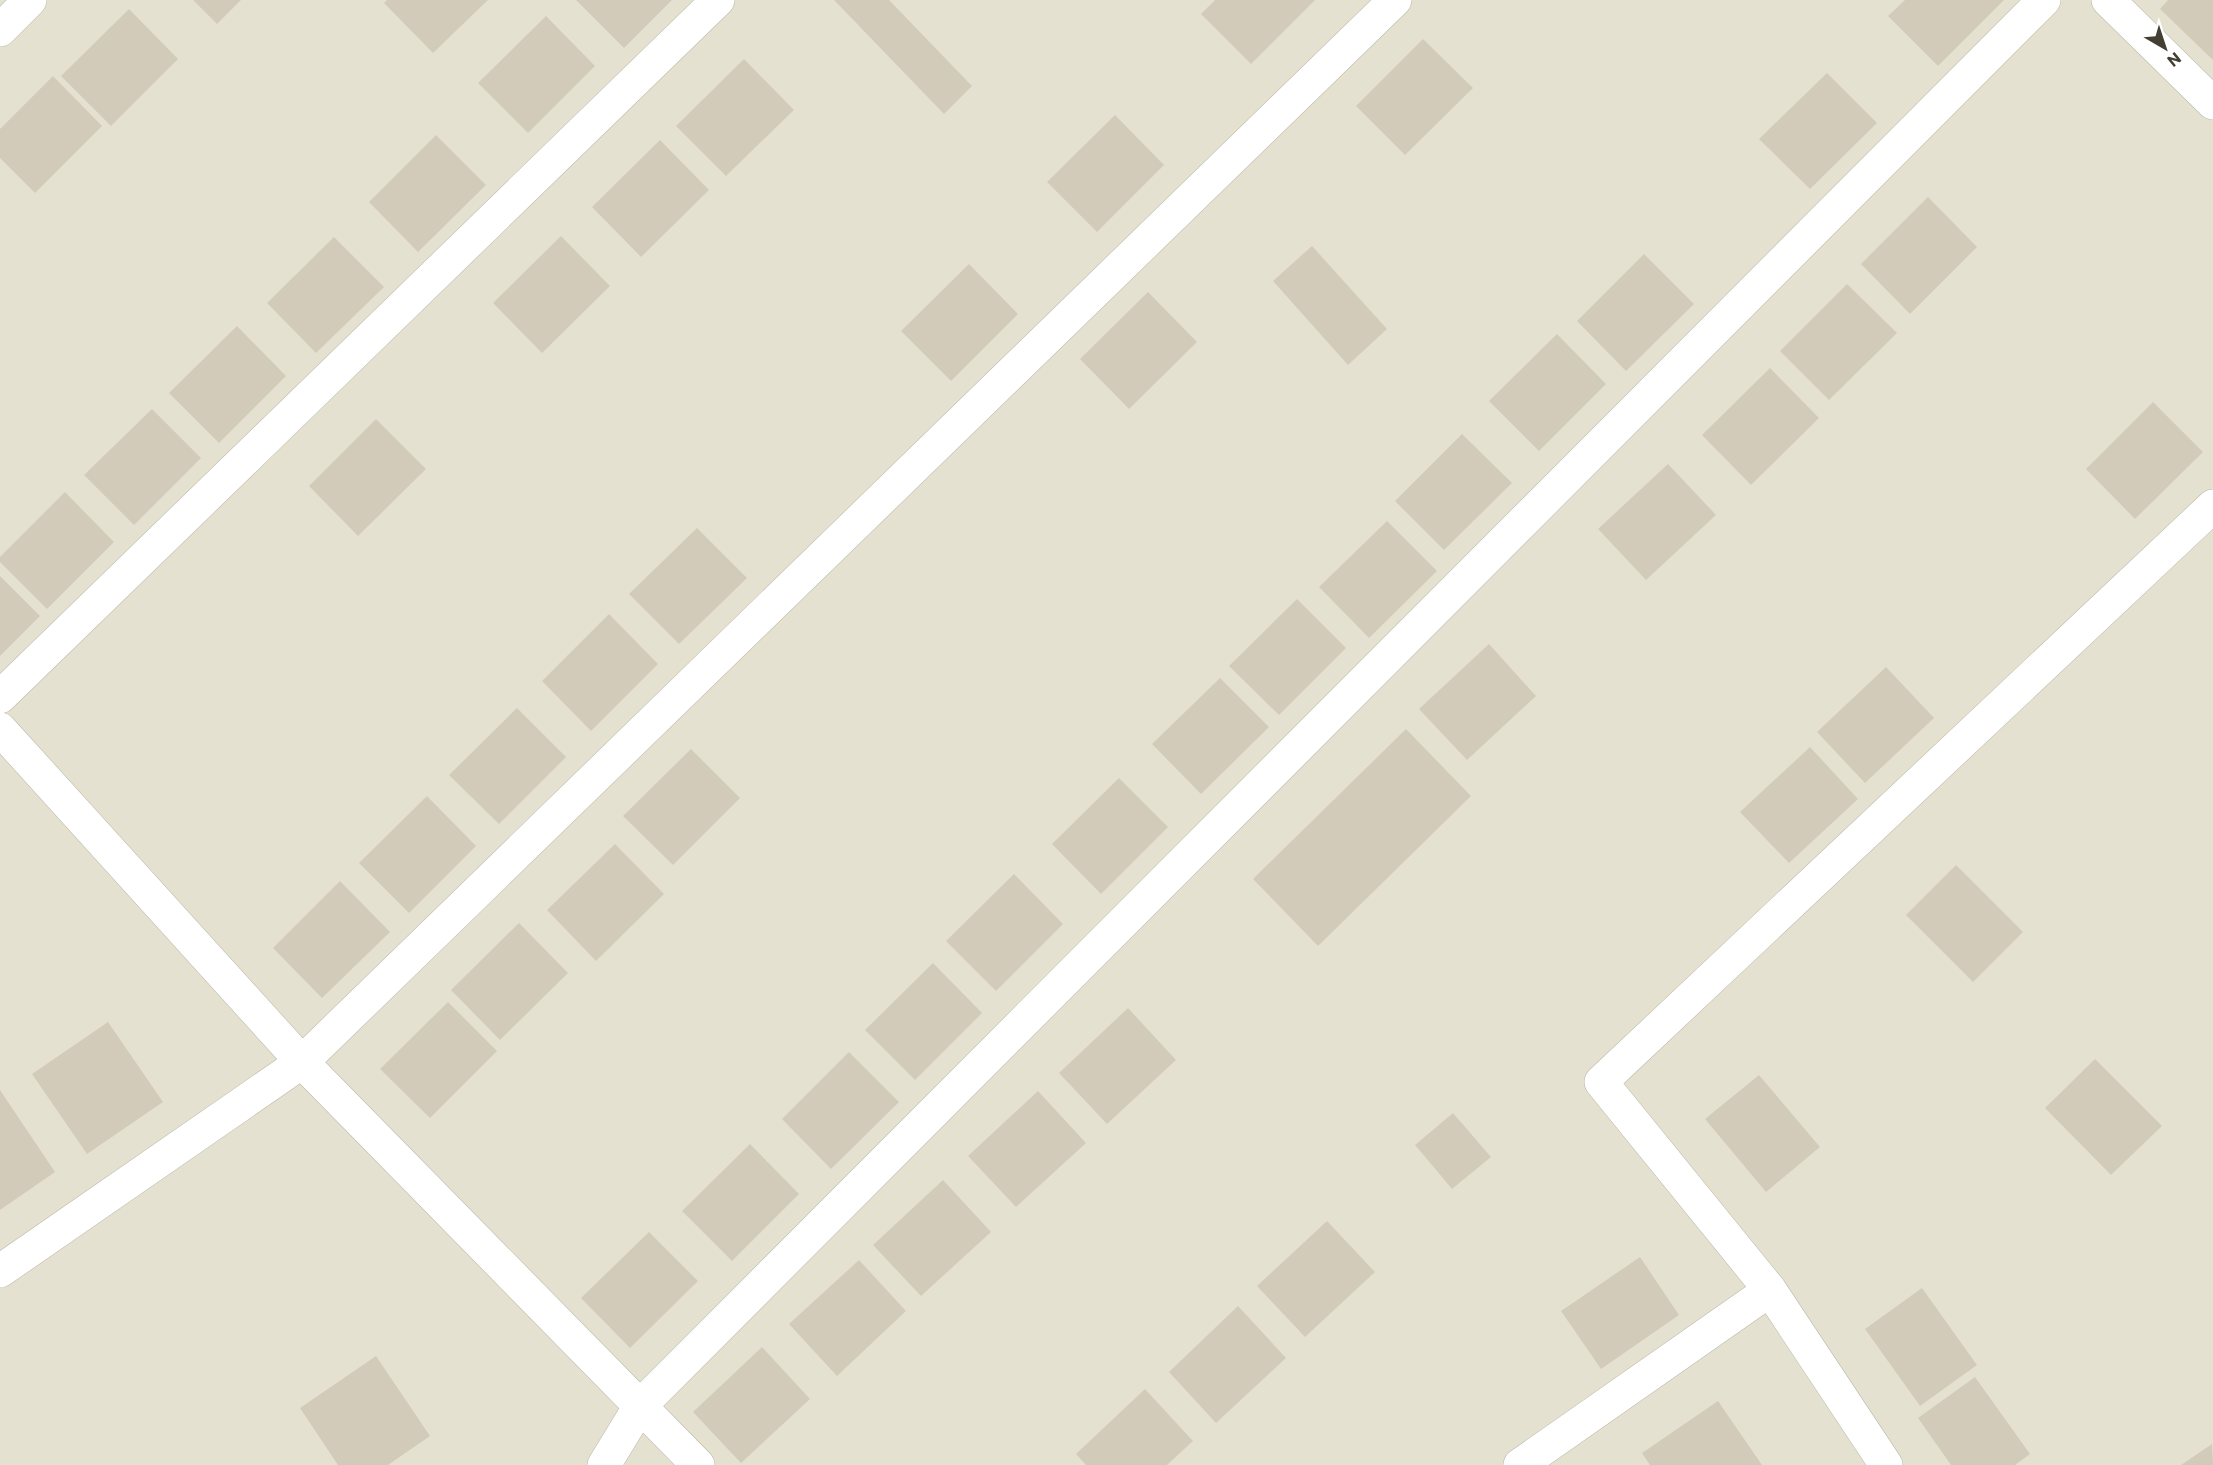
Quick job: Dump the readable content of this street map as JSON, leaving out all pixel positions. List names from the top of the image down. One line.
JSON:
{"north":"bottom right"}
